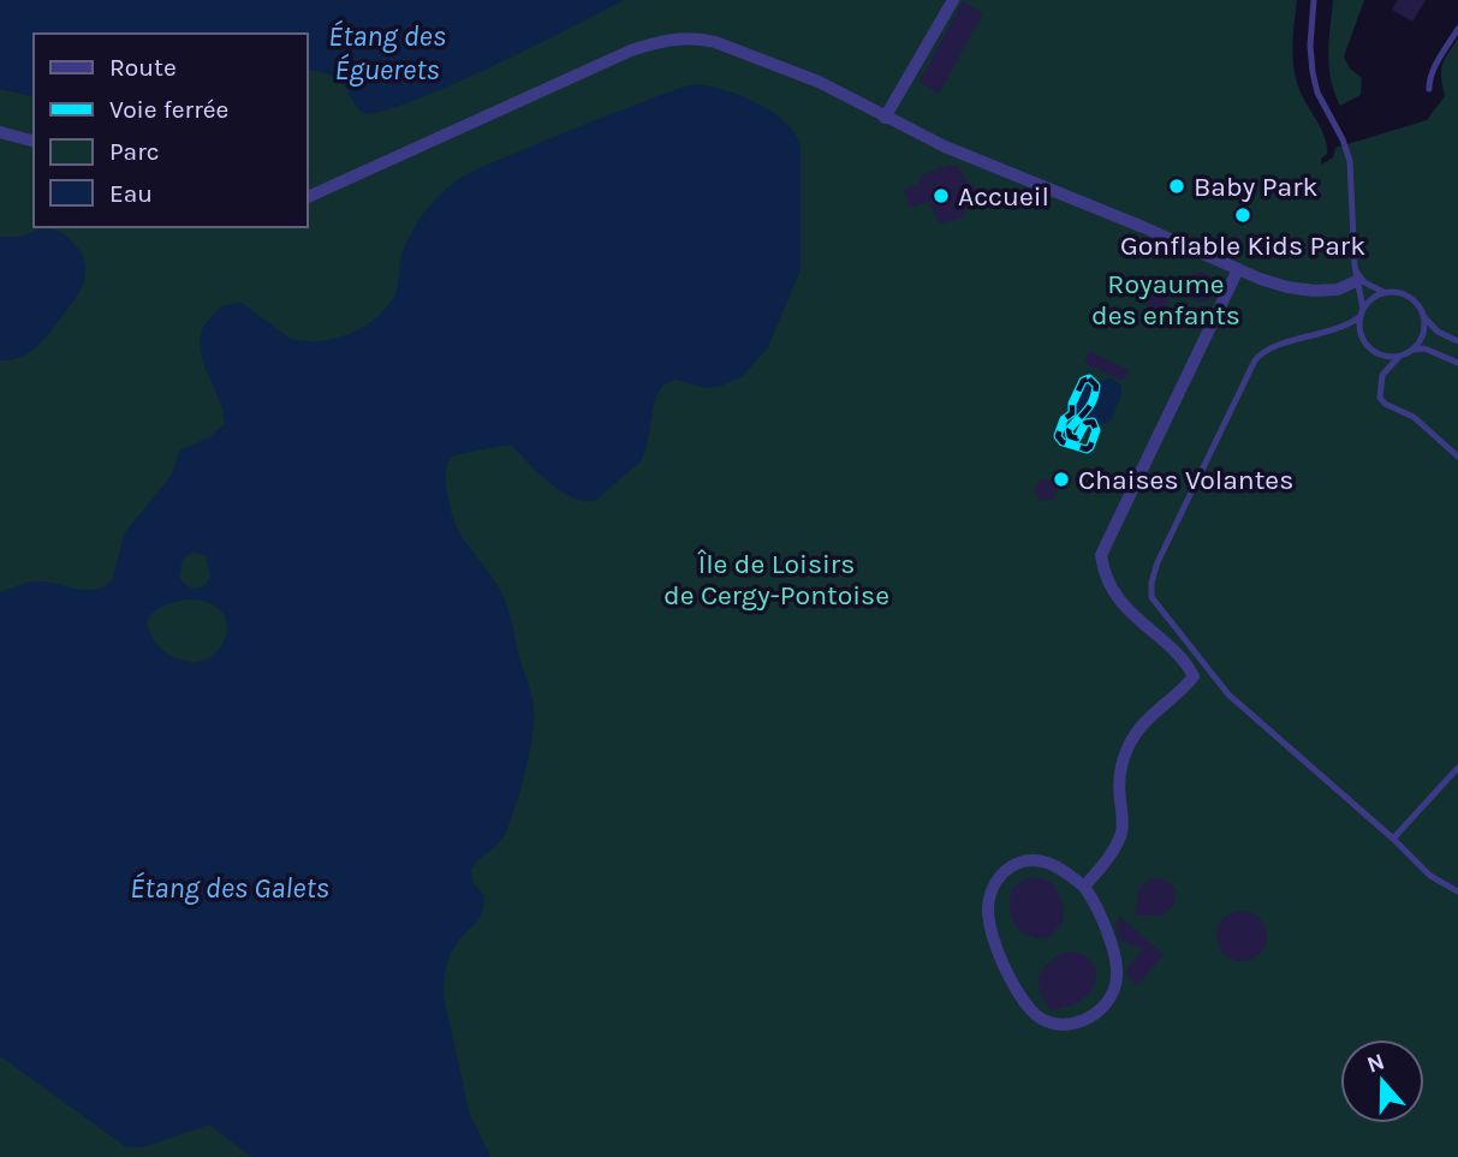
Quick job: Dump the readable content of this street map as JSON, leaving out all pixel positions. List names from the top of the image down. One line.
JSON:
{"water":["Étang des Éguerets","Étang des Galets"],"parks":["Royaume des enfants","Île de Loisirs de Cergy-Pontoise"],"places":["Baby Park","Accueil","Gonflable Kids Park","Chaises Volantes"],"legend":["Route","Voie ferrée","Parc","Eau"],"north":"top"}
